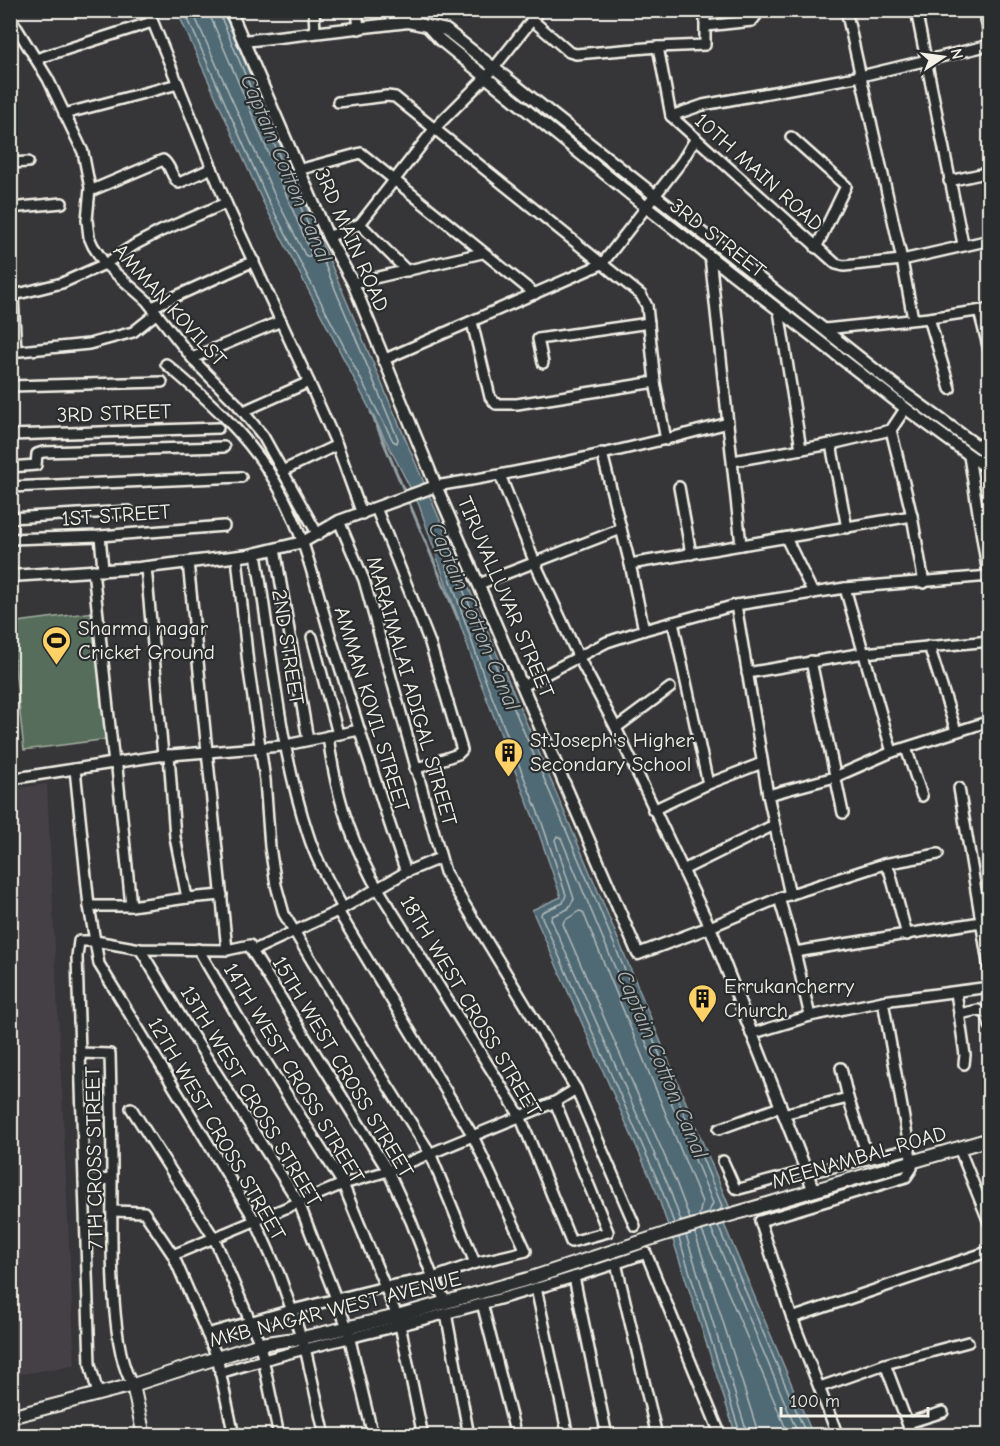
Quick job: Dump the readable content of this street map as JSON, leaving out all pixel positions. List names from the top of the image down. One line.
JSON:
{"streets":{"main road":["MEENAMBAL ROAD","MKB NAGAR WEST AVENUE"],"street":["10TH MAIN ROAD","3RD STREET","3RD MAIN ROAD","AMMAN KOVILST","1ST STREET","TIRUVALLUVAR STREET","2ND STREET","MARAIMALAI ADIGAL STREET","AMMAN KOVIL STREET","18TH WEST CROSS STREET","15TH WEST CROSS STREET","14TH WEST CROSS STREET","13TH WEST CROSS STREET","12TH WEST CROSS STREET","7TH CROSS STREET"]},"crossings":[["3RD STREET","3RD MAIN ROAD"],["3RD MAIN ROAD","TIRUVALLUVAR STREET"],["15TH WEST CROSS STREET","MKB NAGAR WEST AVENUE"],["14TH WEST CROSS STREET","MKB NAGAR WEST AVENUE"],["13TH WEST CROSS STREET","MKB NAGAR WEST AVENUE"],["12TH WEST CROSS STREET","7TH CROSS STREET"],["12TH WEST CROSS STREET","MKB NAGAR WEST AVENUE"],["MEENAMBAL ROAD","MKB NAGAR WEST AVENUE"],["7TH CROSS STREET","MKB NAGAR WEST AVENUE"]],"water":["Captain Cotton Canal"],"places":{"sports":["Sharma nagar Cricket Ground"],"building":["St.Joseph's Higher Secondary School","Errukancherry Church"]},"scale_bar":"100 m","north":"right"}
